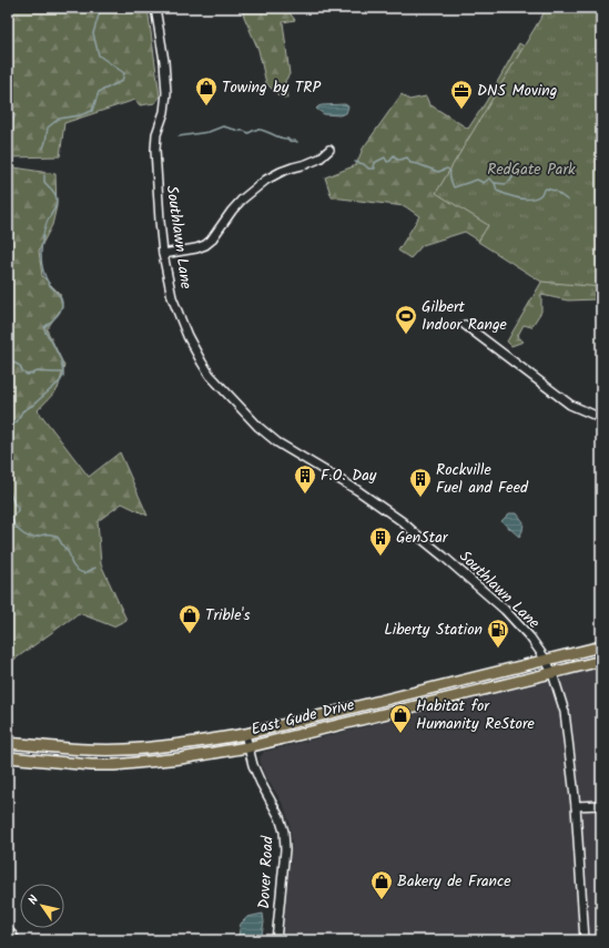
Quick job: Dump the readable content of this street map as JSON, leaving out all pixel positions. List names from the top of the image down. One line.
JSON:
{"streets":{"main road":["East Gude Drive"],"street":["Southlawn Lane","Dover Road"]},"crossings":[["Southlawn Lane","East Gude Drive"],["East Gude Drive","Dover Road"]],"parks":["RedGate Park"],"places":{"shop":["Towing by TRP","Trible's","Habitat for Humanity ReStore","Bakery de France"],"office":["DNS Moving"],"sports":["Gilbert Indoor Range"],"building":["F.O. Day","Rockville Fuel and Feed","GenStar"],"fuel station":["Liberty Station"]},"north":"top left"}
